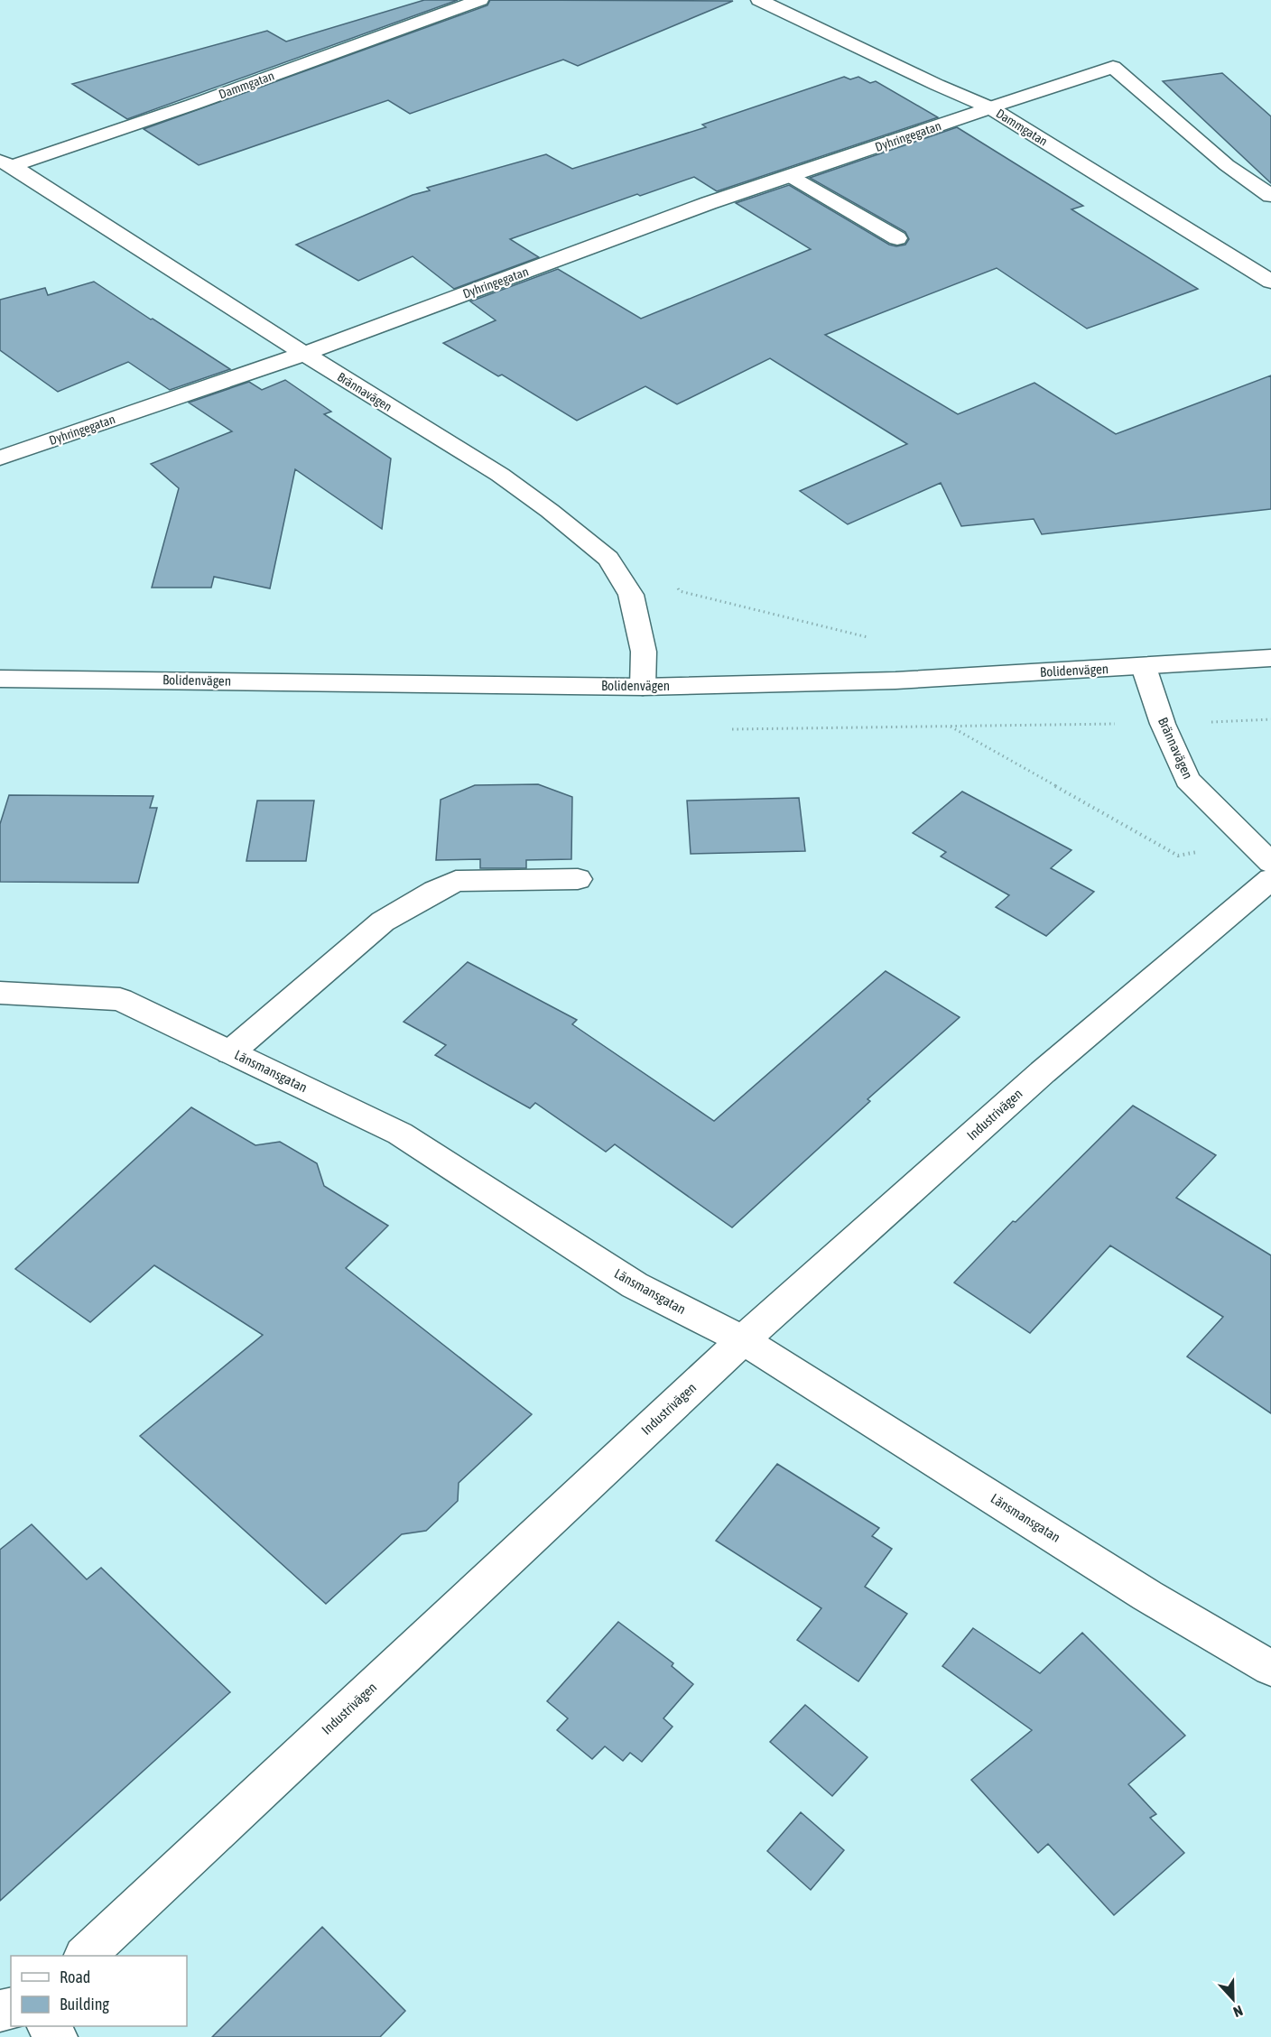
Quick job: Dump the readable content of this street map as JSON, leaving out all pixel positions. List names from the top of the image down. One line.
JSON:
{"streets":{"street":["Dammgatan","Dyhringegatan","Brännavägen","Bolidenvägen","Länsmansgatan","Industrivägen"]},"crossings":[["Dammgatan","Dyhringegatan"],["Dammgatan","Brännavägen"],["Dyhringegatan","Brännavägen"],["Brännavägen","Bolidenvägen"],["Länsmansgatan","Industrivägen"]],"legend":["Road","Building"],"north":"bottom"}
